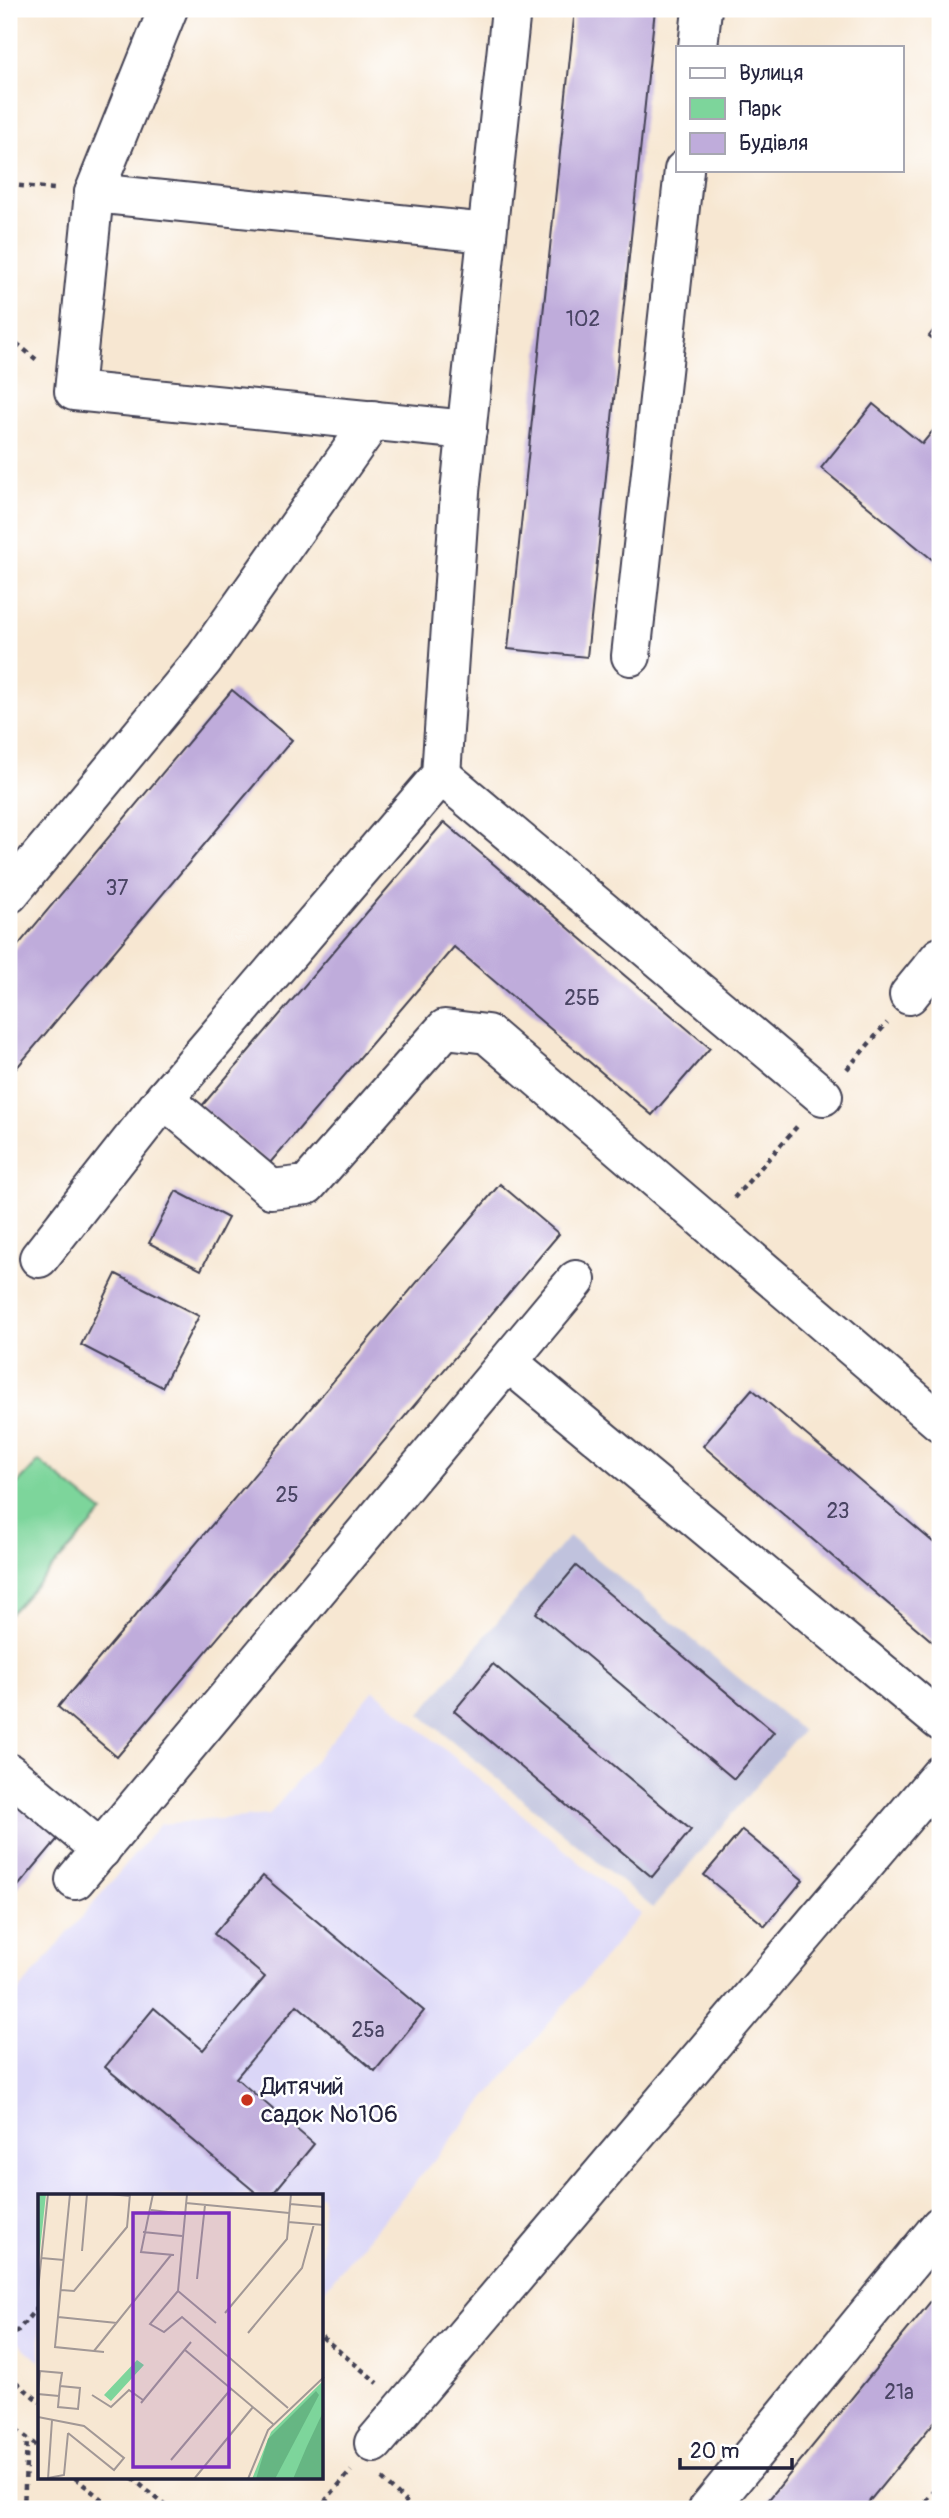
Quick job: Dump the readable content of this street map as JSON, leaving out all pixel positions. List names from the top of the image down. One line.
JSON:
{"places":["Дитячий садок №106"],"house_numbers":["102","37","25Б","25","23","25а","21а"],"legend":["Вулиця","Парк","Будівля"],"scale_bar":"20 m"}
